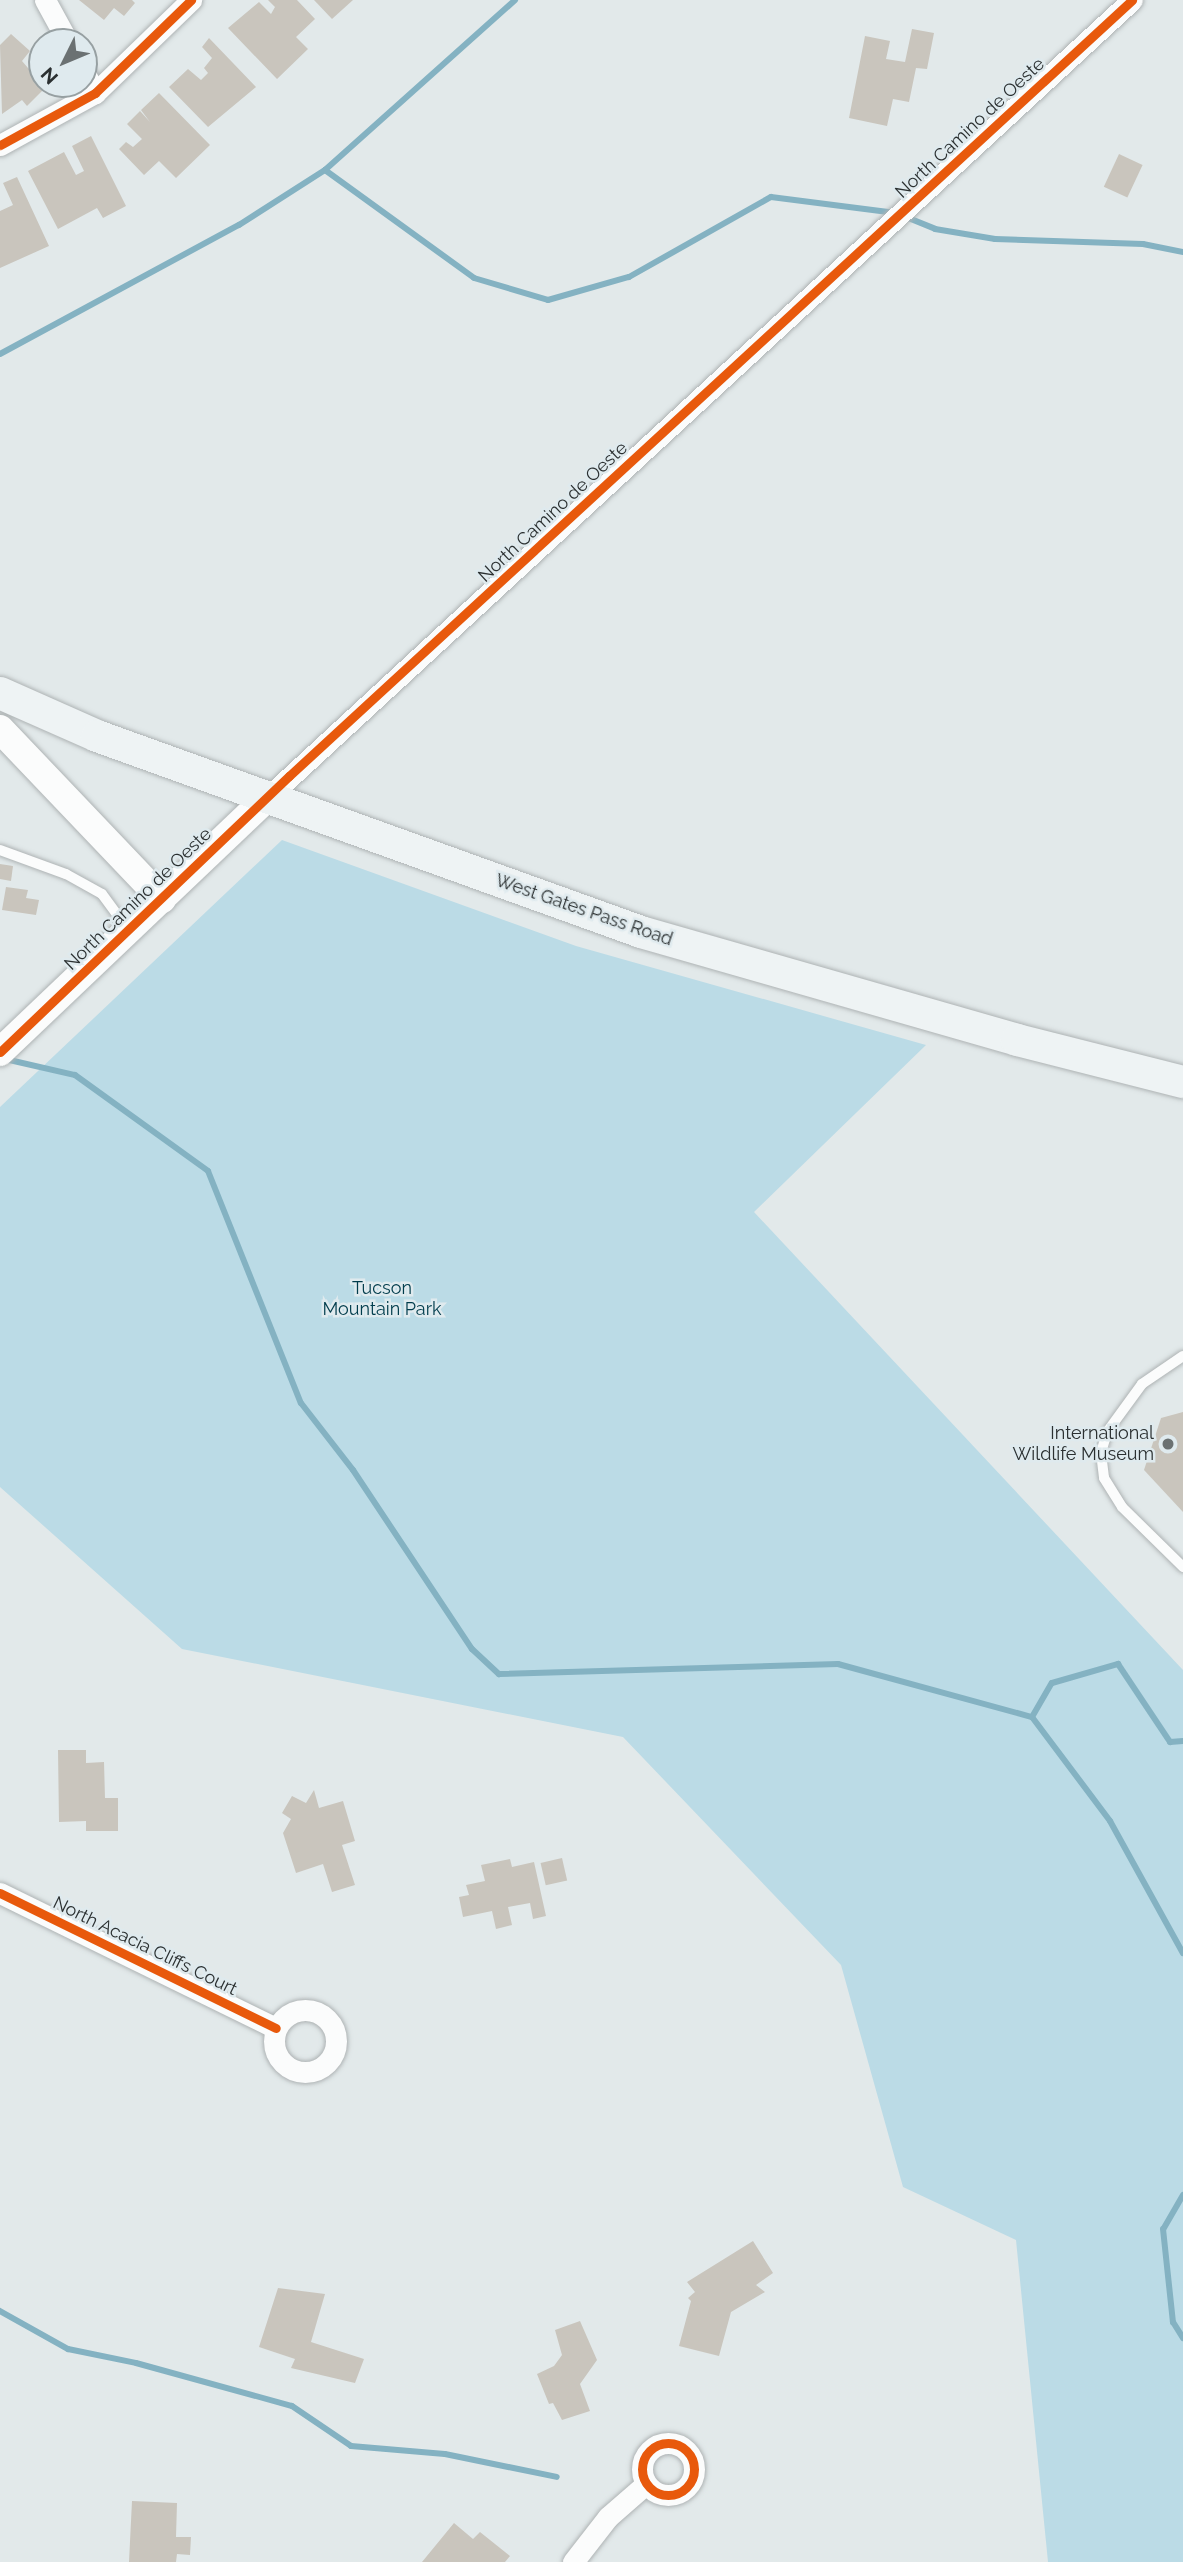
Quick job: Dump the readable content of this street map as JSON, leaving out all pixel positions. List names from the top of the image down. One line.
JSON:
{"streets":{"main road":["West Gates Pass Road"],"street":["North Camino de Oeste","North Acacia Cliffs Court"]},"crossings":[["North Camino de Oeste","West Gates Pass Road"]],"parks":["Tucson Mountain Park"],"places":["International Wildlife Museum"],"north":"bottom left"}
